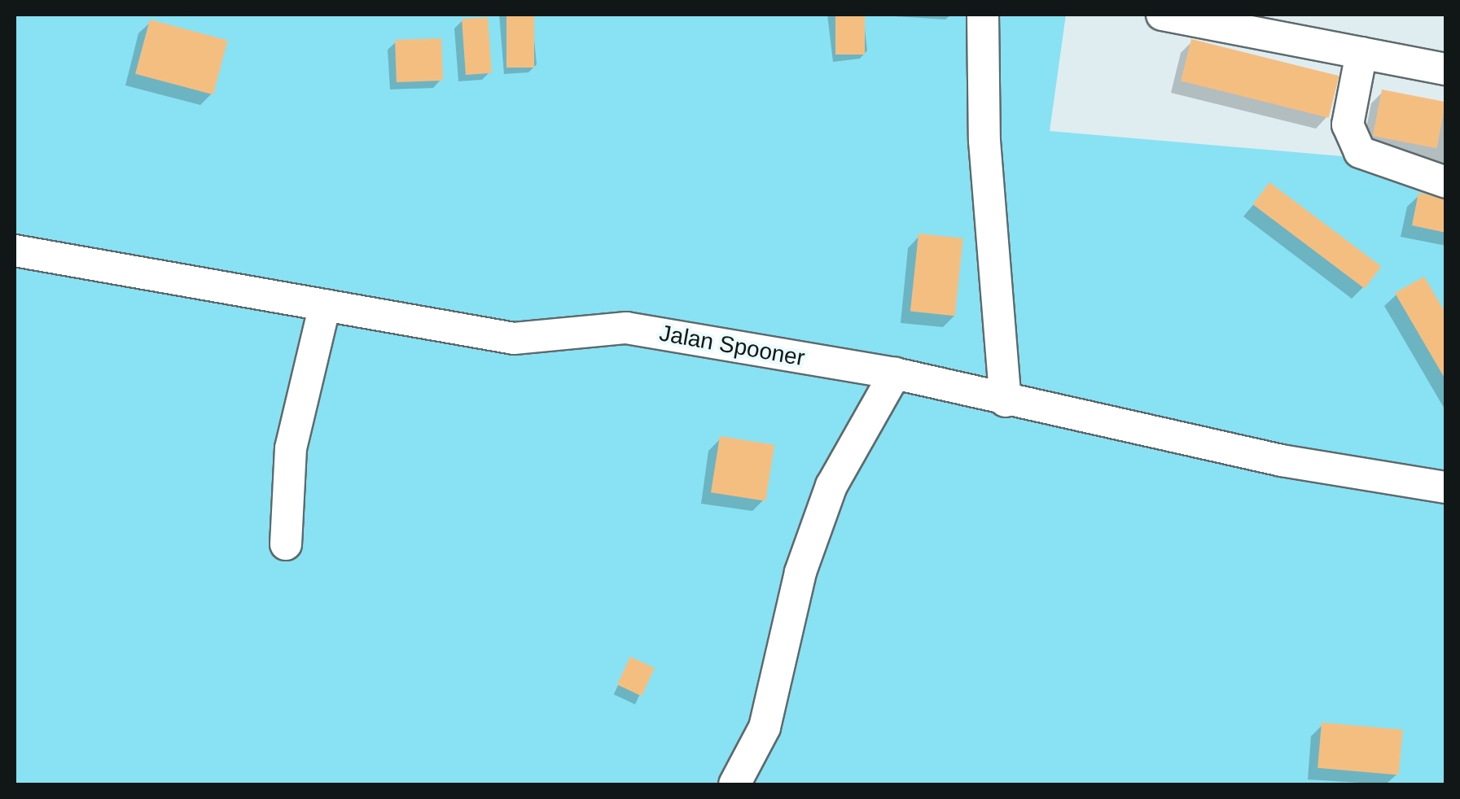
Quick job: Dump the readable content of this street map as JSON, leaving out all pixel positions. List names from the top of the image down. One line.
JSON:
{"streets":{"street":["Jalan Spooner"]}}
